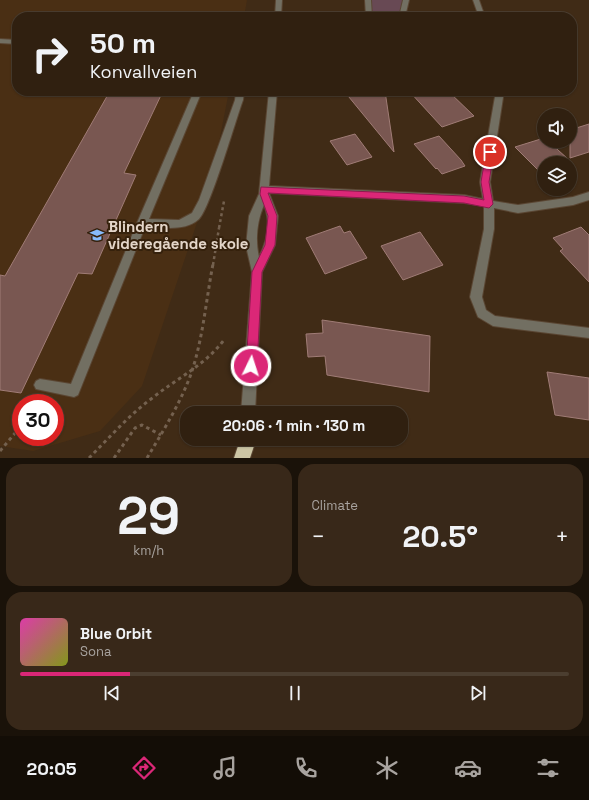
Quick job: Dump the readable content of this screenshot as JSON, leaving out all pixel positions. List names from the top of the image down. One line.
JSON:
{"places":{"school or university":["Blindern videregående skole"]},"page":{"turn":["50 m","Konvallveien"],"limit":"30","trip":"20:06 · 1 min · 130 m","tile":[["29","km/h"],"Climate"],"heat":["−","20.5°","+"],"song":["Blue Orbit","Sona"],"tabs":"20:05"}}
